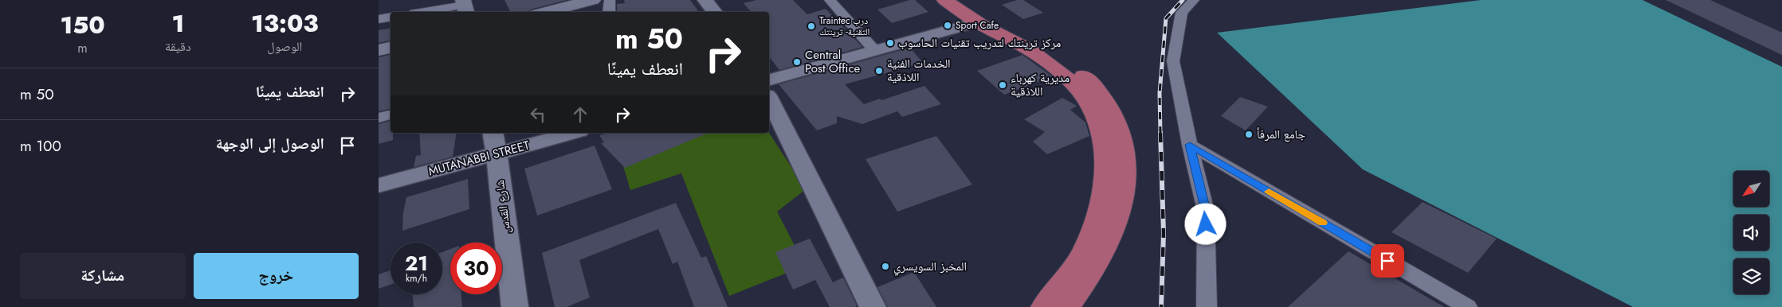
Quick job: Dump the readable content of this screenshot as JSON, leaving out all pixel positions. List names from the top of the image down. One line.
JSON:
{"streets":{"street":["MUTANABBI STREET","شارع القدس"]},"crossings":[["MUTANABBI STREET","شارع القدس"]],"places":["Sport Cafe","Traintec درب التقنية- ترينتك","مركز ترينتك لتدريب تقنيات الحاسوب","Central Post Office","الخدمات الفنية اللاذقية","مديرية كهرباء اللاذقية","جامع المرفأ","المخبز السويسري"],"north":"bottom left","page":{"eta":["13:03","الوصول","1","دقيقة","150","m"],"turn":["50 m","انعطف يمينًا"],"list":[{"name":"انعطف يمينًا","value":"50 m"},{"name":"الوصول إلى الوجهة","value":"100 m"}],"speed":"21 km/h","limit":"30","buttons":["خروج","مشاركة"]}}
